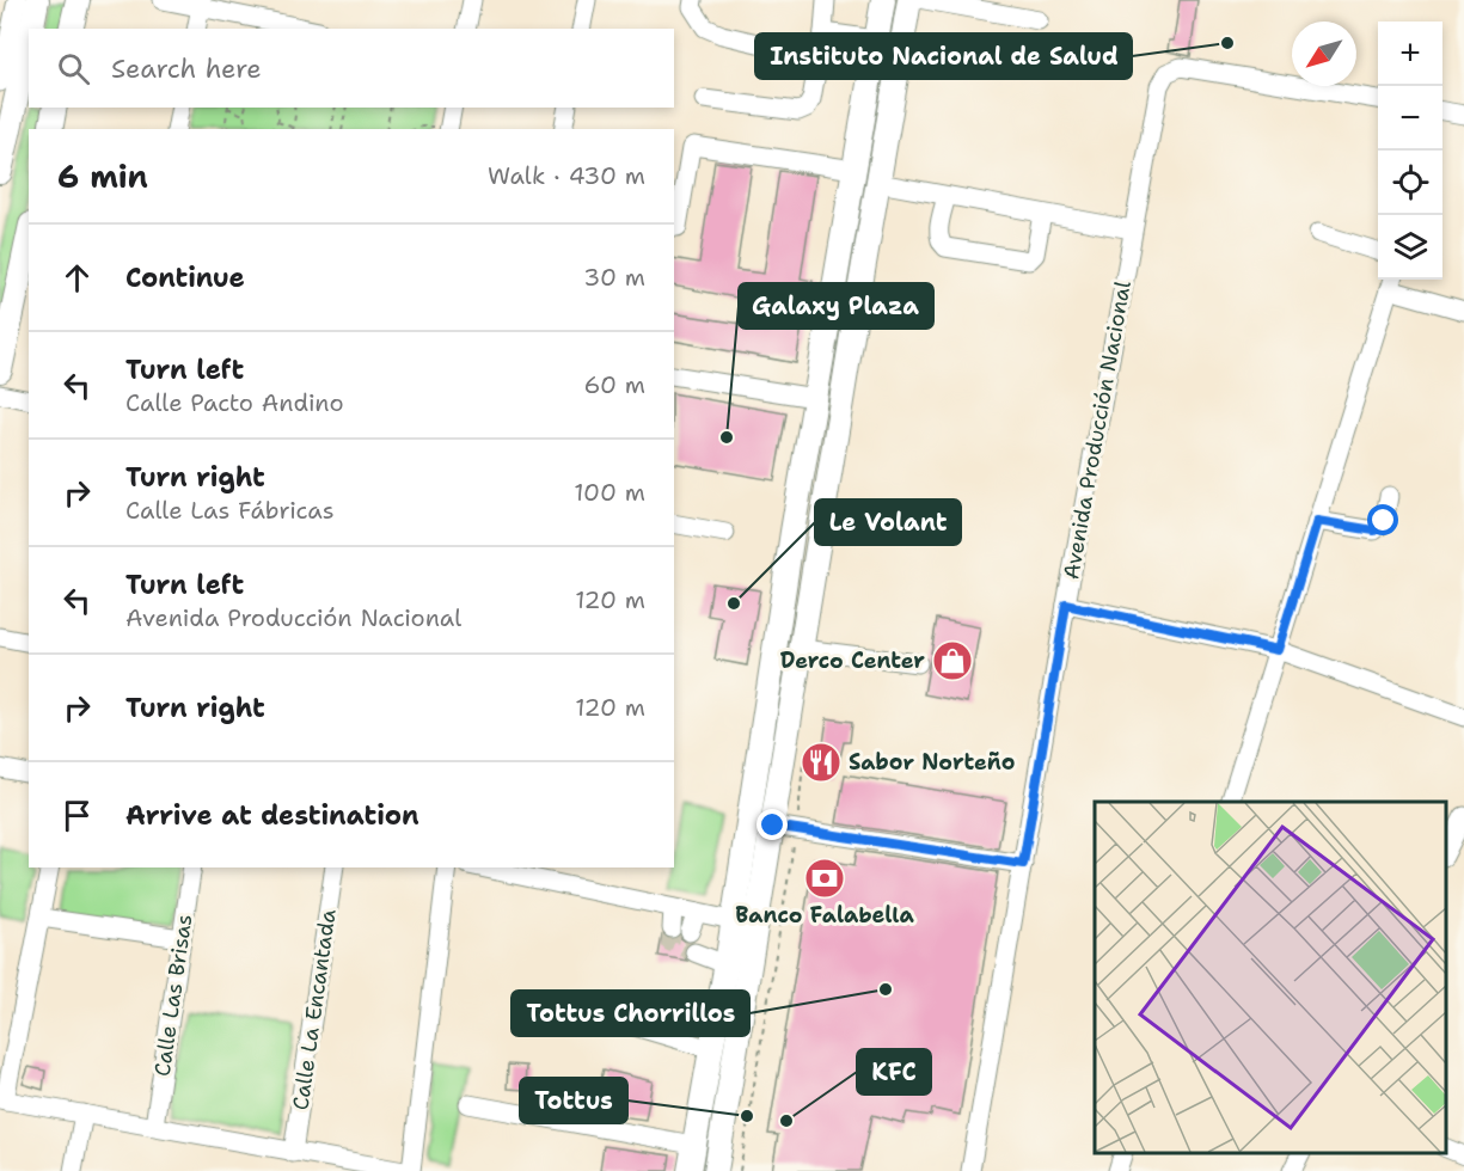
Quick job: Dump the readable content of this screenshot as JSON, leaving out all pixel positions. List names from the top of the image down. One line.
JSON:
{"streets":{"street":["Avenida Producción Nacional","Calle Las Brisas","Calle La Encantada"]},"places":{"other":["Instituto Nacional de Salud","Galaxy Plaza","Le Volant","Tottus Chorrillos","Tottus","KFC"],"shop":["Derco Center"],"restaurant":["Sabor Norteño"],"bank":["Banco Falabella"]},"north":"bottom left","page":{"map_buttons":["+","−"],"search":"Search here","heading":["6 min","Walk · 430 m"],"list":[["Continue","30 m"],["Turn left","Calle Pacto Andino","60 m"],["Turn right","Calle Las Fábricas","100 m"],["Turn left","Avenida Producción Nacional","120 m"],["Turn right","120 m"],"Arrive at destination"]}}
